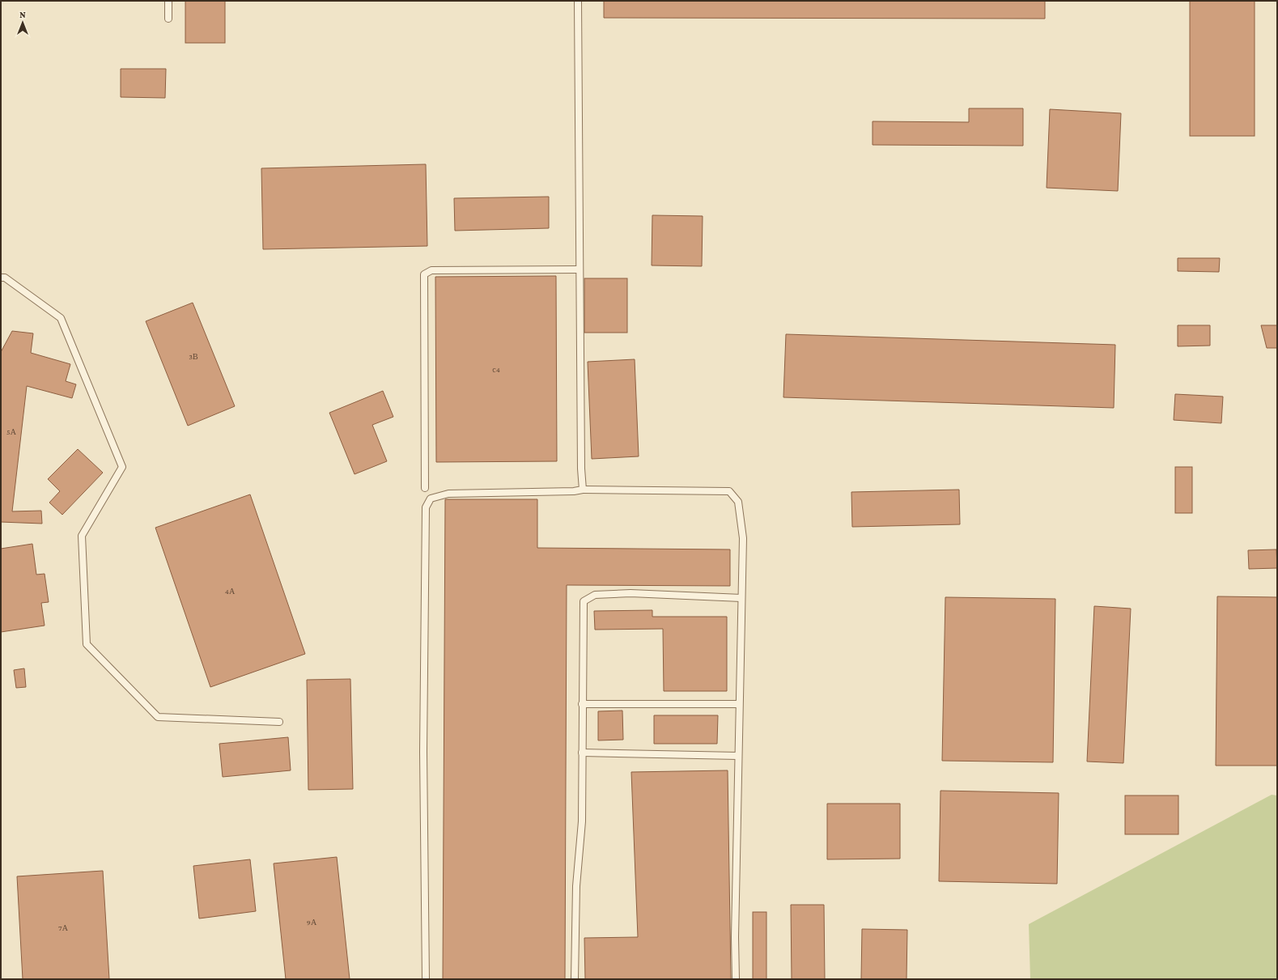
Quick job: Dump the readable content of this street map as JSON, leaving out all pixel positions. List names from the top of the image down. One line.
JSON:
{"house_numbers":["3В","с4","5А","4А","9А","7А"],"north":"top"}
